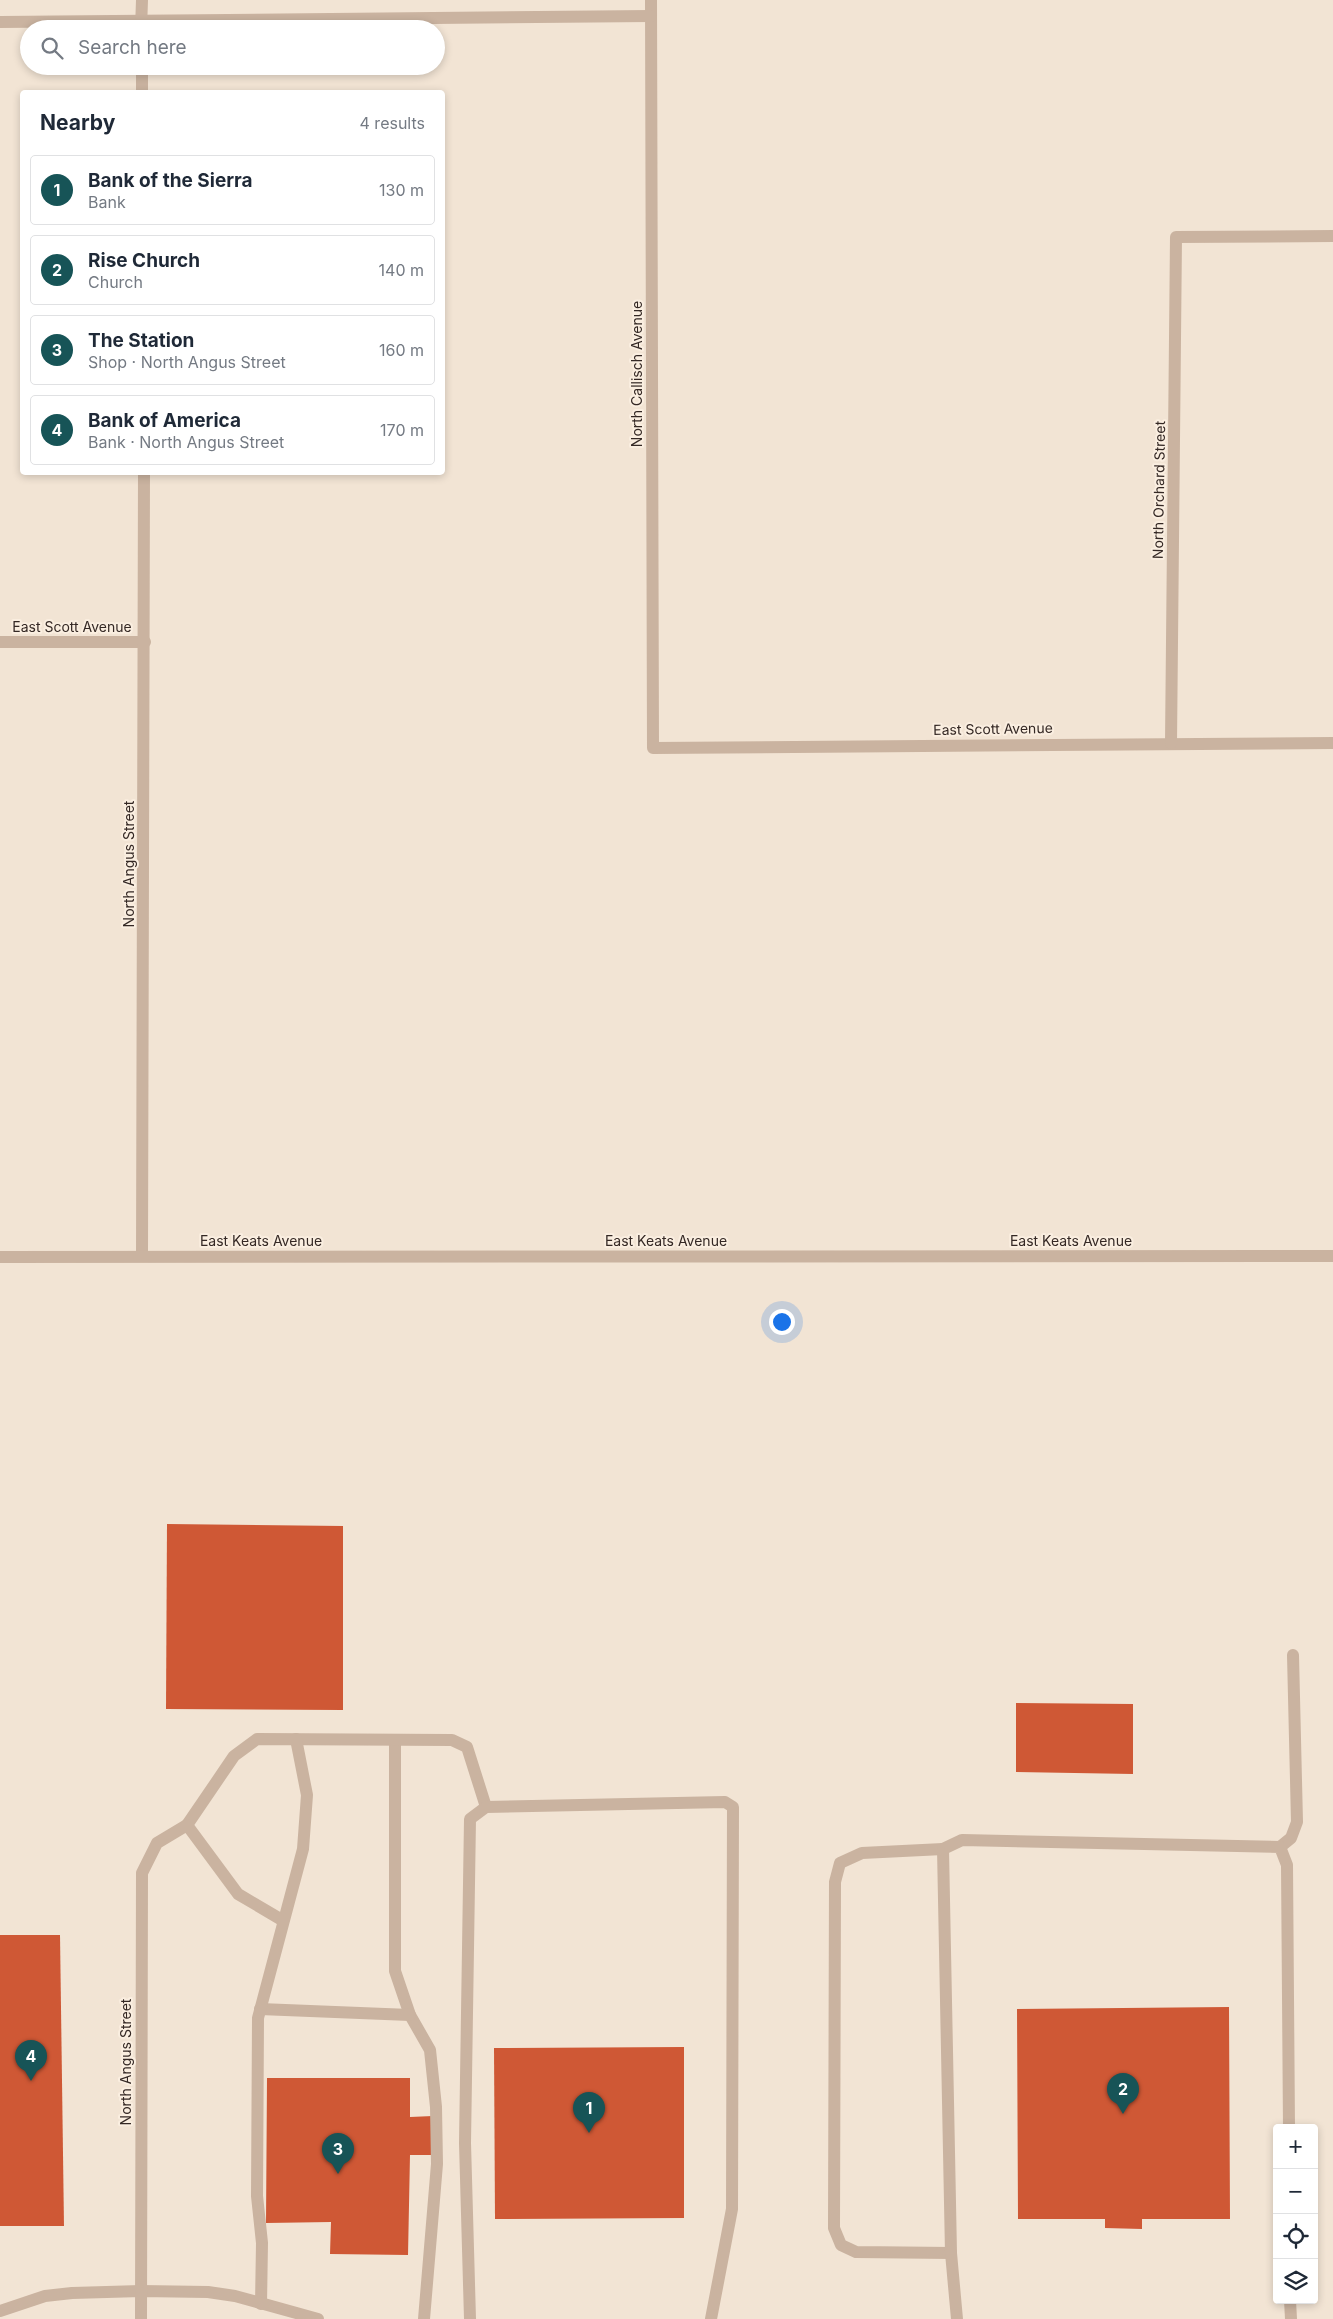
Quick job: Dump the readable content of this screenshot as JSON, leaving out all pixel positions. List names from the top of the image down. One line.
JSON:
{"streets":{"street":["North Callisch Avenue","North Orchard Street","East Scott Avenue","North Angus Street","East Keats Avenue"]},"crossings":[["North Callisch Avenue","East Scott Avenue"],["North Orchard Street","East Scott Avenue"],["East Scott Avenue","North Angus Street"],["North Angus Street","East Keats Avenue"]],"page":{"search":"Search here","heading":["Nearby","4 results"],"list":[{"mark":"1","name":"Bank of the Sierra","note":"Bank","value":"130 m"},{"mark":"2","name":"Rise Church","note":"Church","value":"140 m"},{"mark":"3","name":"The Station","note":"Shop · North Angus Street","value":"160 m"},{"mark":"4","name":"Bank of America","note":"Bank · North Angus Street","value":"170 m"}],"pins":["4","2","1","3"],"map_buttons":["+","−"]}}
